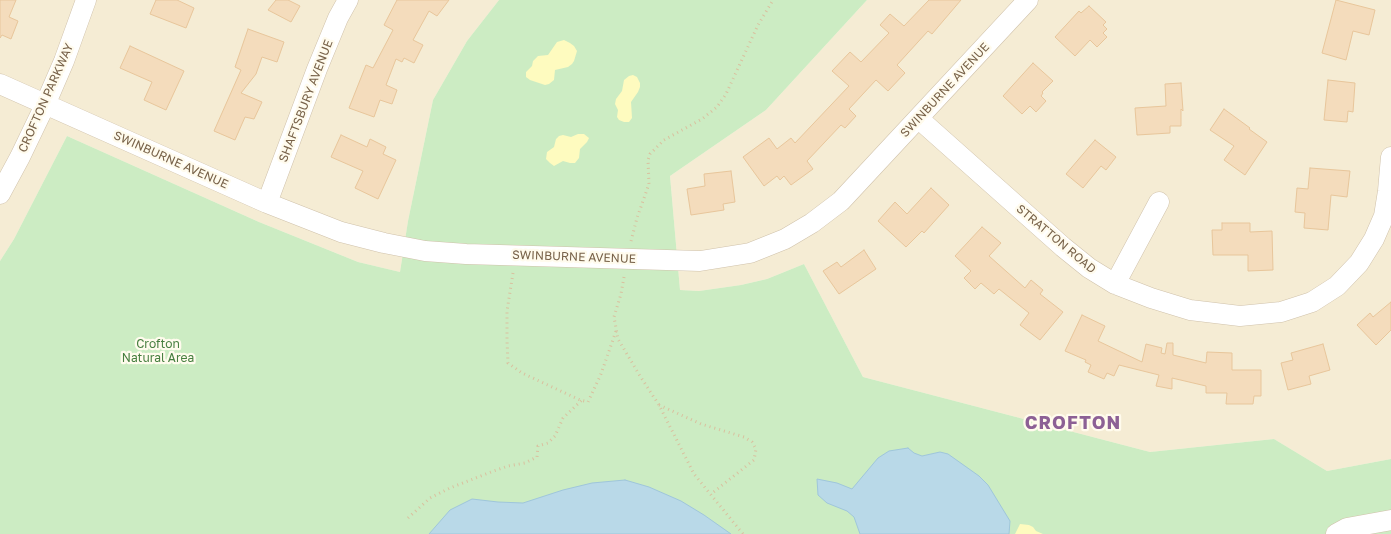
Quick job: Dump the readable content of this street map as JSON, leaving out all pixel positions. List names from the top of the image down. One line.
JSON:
{"streets":{"street":["SWINBURNE AVENUE","CROFTON PARKWAY","SHAFTSBURY AVENUE","STRATTON ROAD"]},"crossings":[["SWINBURNE AVENUE","CROFTON PARKWAY"],["SWINBURNE AVENUE","SHAFTSBURY AVENUE"],["SWINBURNE AVENUE","STRATTON ROAD"]],"districts":["CROFTON"],"parks":["Crofton Natural Area"]}
